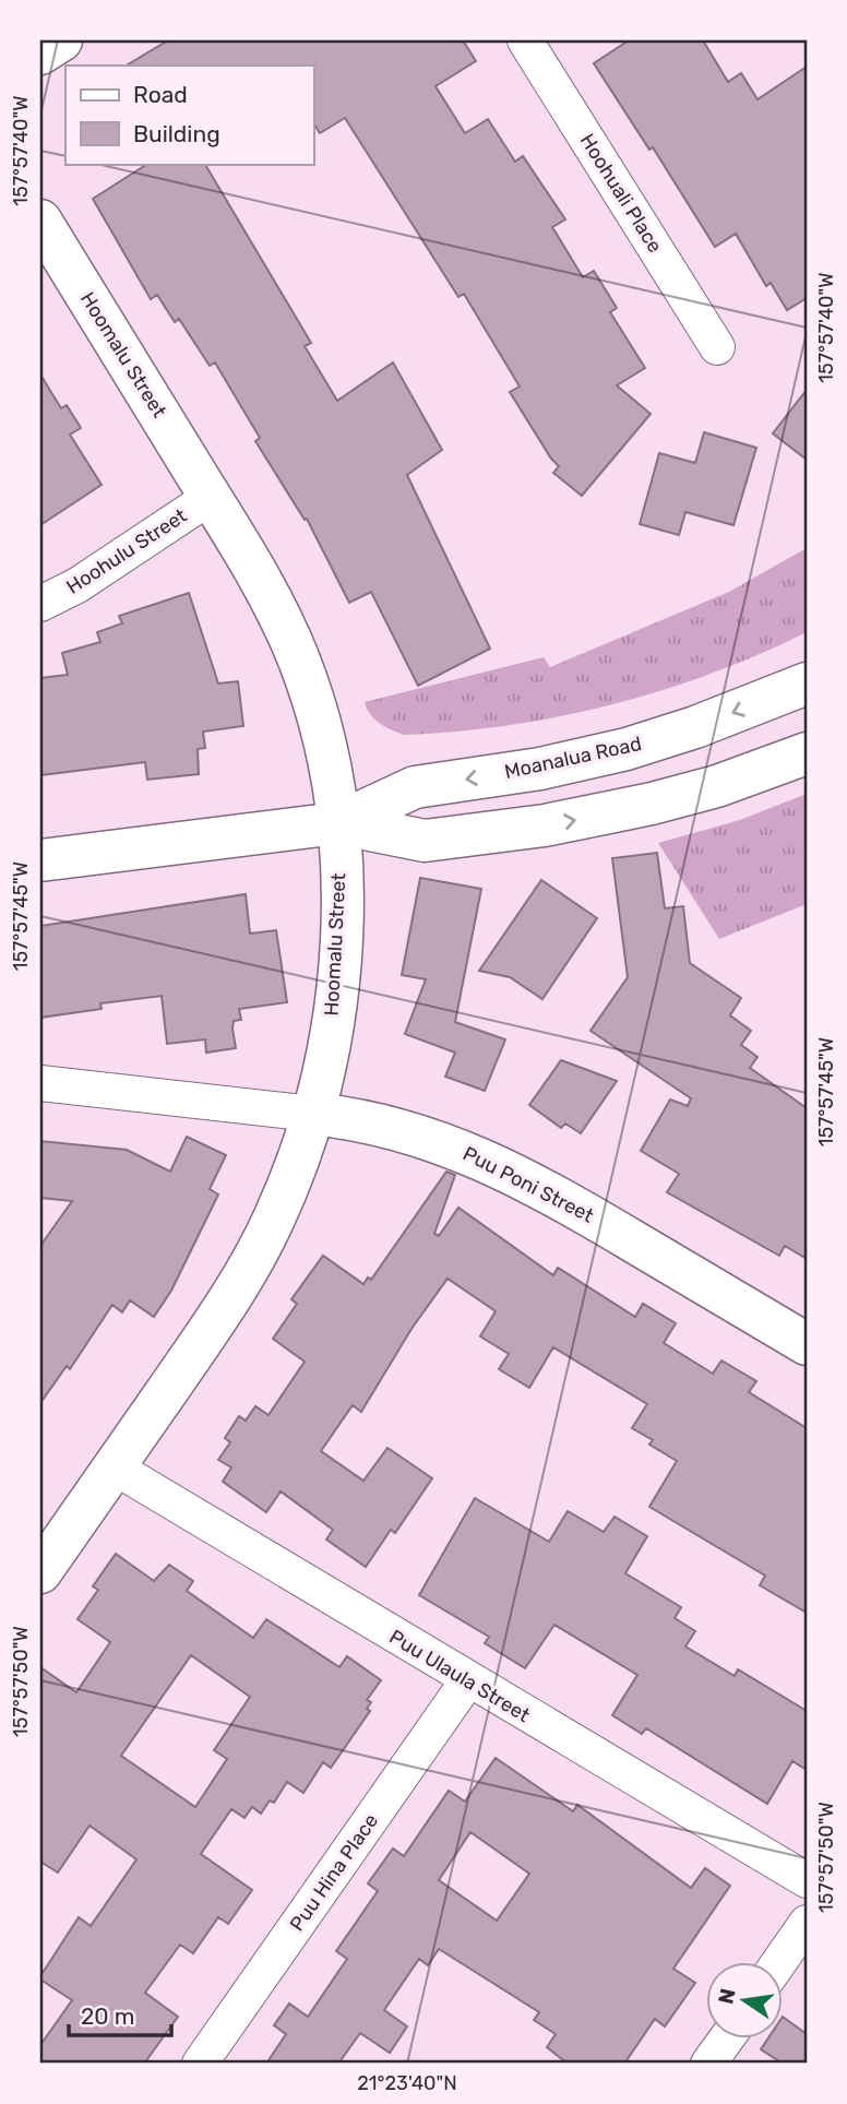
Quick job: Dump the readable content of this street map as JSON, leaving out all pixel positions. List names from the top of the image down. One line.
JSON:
{"streets":{"street":["Hoohuali Place","Hoomalu Street","Hoohulu Street","Moanalua Road","Puu Poni Street","Puu Ulaula Street","Puu Hina Place"]},"crossings":[["Hoomalu Street","Hoohulu Street"],["Hoomalu Street","Moanalua Road"],["Hoomalu Street","Puu Poni Street"],["Hoomalu Street","Puu Ulaula Street"],["Puu Ulaula Street","Puu Hina Place"]],"legend":["Road","Building"],"scale_bar":"20 m","north":"left","coordinates":["157°57'40\"W","157°57'45\"W","157°57'50\"W","21°23'40\"N"]}
